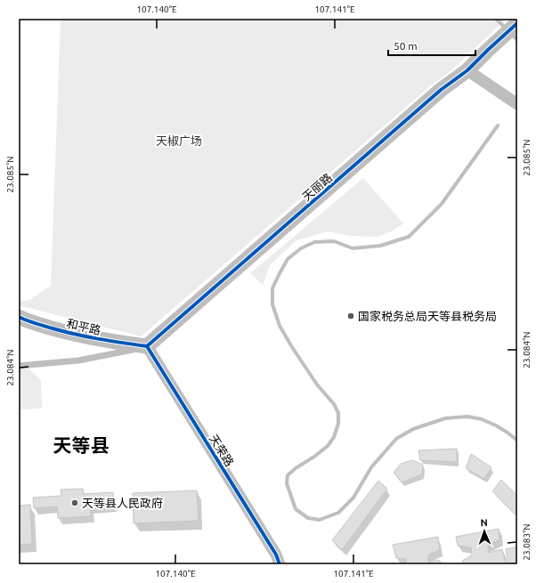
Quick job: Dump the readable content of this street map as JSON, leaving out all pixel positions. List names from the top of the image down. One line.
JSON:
{"streets":{"street":["天丽路","和平路","天荣路"]},"crossings":[["天丽路","和平路"],["天丽路","天荣路"],["和平路","天荣路"]],"districts":["天等县"],"parks":["天椒广场"],"places":["国家税务总局天等县税务局","天等县人民政府"],"scale_bar":"50 m","north":"top","coordinates":["107.140°E","107.141°E","23.085°N","23.084°N","23.083°N"]}
